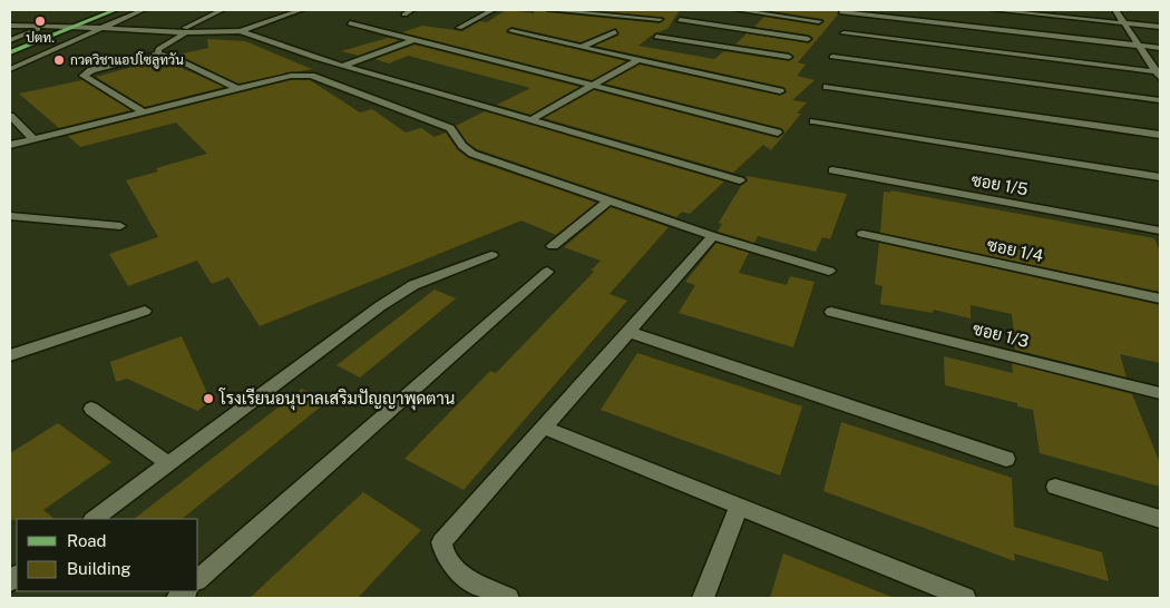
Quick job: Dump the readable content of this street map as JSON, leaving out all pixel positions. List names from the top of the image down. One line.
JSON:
{"streets":{"street":["ซอย 1/5","ซอย 1/4","ซอย 1/3"]},"places":["ปตท.","กวดวิชาแอปโซลูทวัน","โรงเรียนอนุบาลเสริมปัญญาพุดตาน"],"legend":["Road","Building"]}
